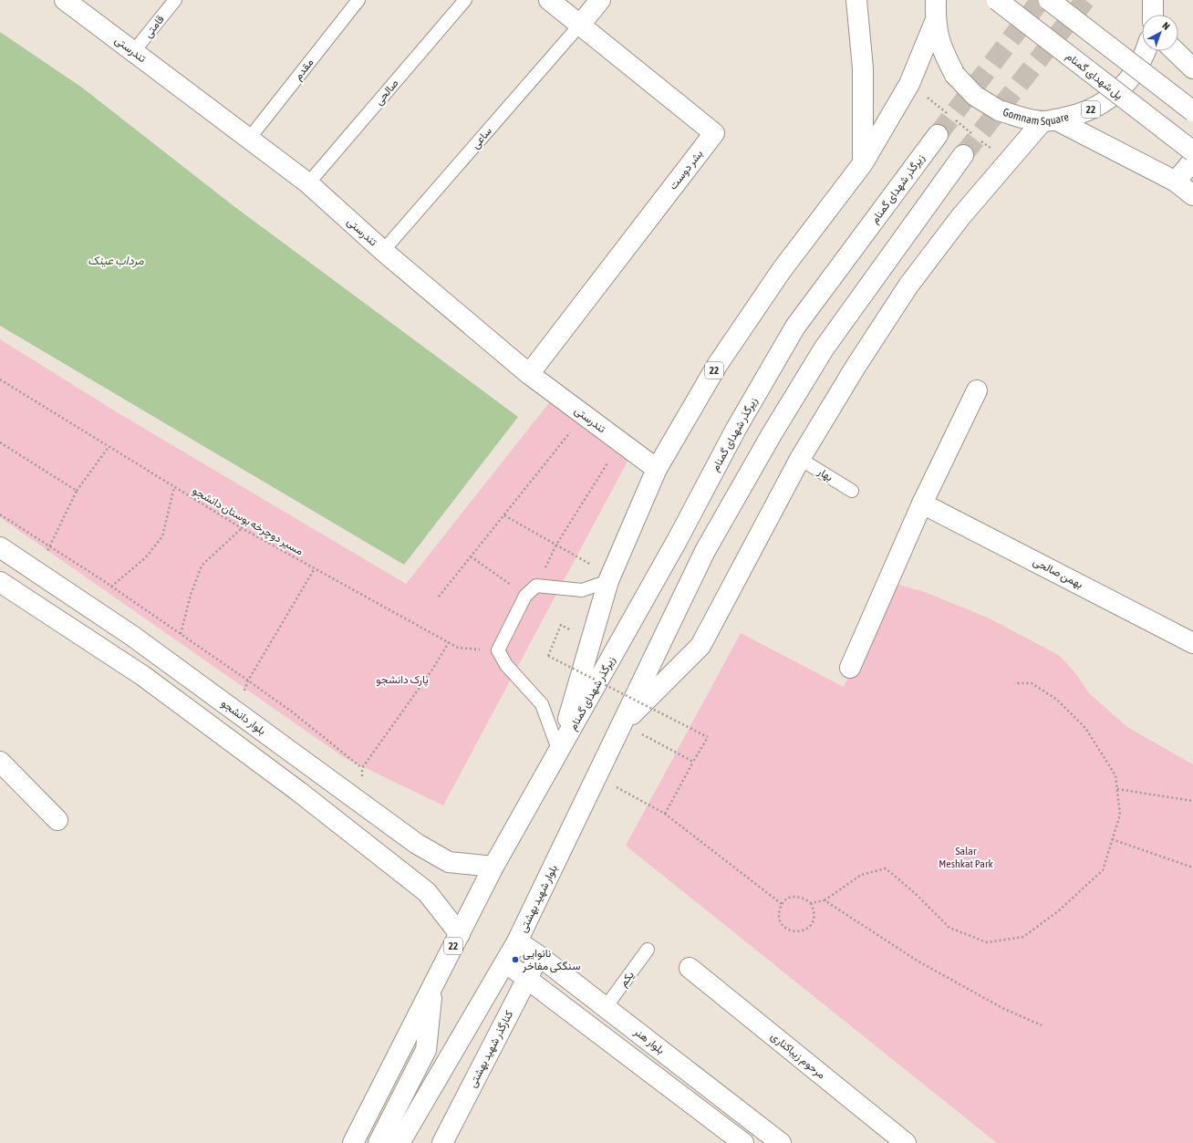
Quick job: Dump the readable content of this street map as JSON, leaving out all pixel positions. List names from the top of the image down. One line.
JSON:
{"streets":{"main road":["تندرستی","پل شهدای گمنام","22","Gomnam Square","بشر دوست","زیرگذر شهدای گمنام","بهمن صالحی","بلوار دانشجو","بلوار شهید بهشتی","بلوار هنر","کنارگذر شهید بهشتی","مرحوم زیباکناری"],"lane":["قامتی","مقدم","صالحی","ساعی","بهار","یکم"],"path":["مسیر دوچرخه بوستان دانشجو"]},"crossings":[["قامتی","تندرستی"],["تندرستی","مقدم"],["تندرستی","صالحی"],["تندرستی","22"],["تندرستی","ساعی"],["تندرستی","بشر دوست"],["22","Gomnam Square"],["22","زیرگذر شهدای گمنام"],["22","بلوار دانشجو"],["ساعی","بشر دوست"],["بلوار شهید بهشتی","بلوار هنر"],["یکم","بلوار هنر"],["بلوار هنر","کنارگذر شهید بهشتی"]],"water":["مرداب عینک"],"parks":["پارک دانشجو","Salar Meshkat Park"],"places":["نانوایی سنگکی مفاخر"],"north":"top right"}
